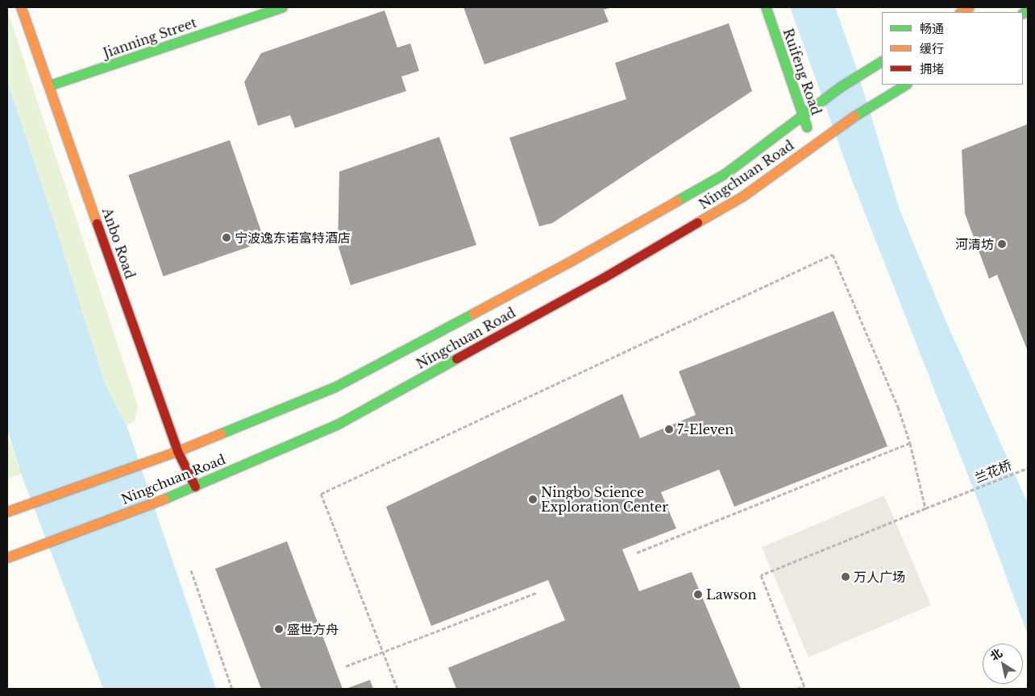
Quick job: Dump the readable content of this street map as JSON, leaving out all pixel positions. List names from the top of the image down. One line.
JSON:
{"streets":{"main road":["Jianning Street","Ruifeng Road","Ningchuan Road","Anbo Road"],"path":["兰花桥"]},"crossings":[["Jianning Street","Anbo Road"],["Ruifeng Road","Ningchuan Road"],["Ningchuan Road","Anbo Road"]],"places":["宁波逸东诺富特酒店","河清坊","7-Eleven","Ningbo Science Exploration Center","万人广场","Lawson","盛世方舟"],"legend":["畅通","缓行","拥堵"],"north":"top left"}
